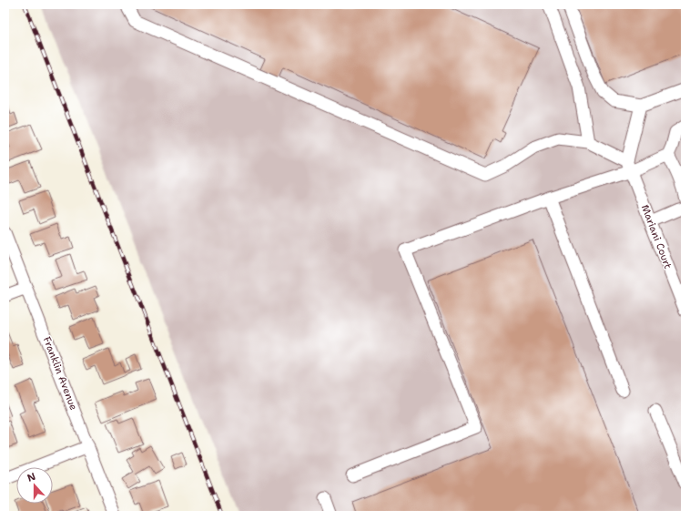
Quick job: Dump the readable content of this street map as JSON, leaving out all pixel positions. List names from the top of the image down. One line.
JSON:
{"streets":{"street":["Mariani Court","Franklin Avenue"]},"north":"top"}
